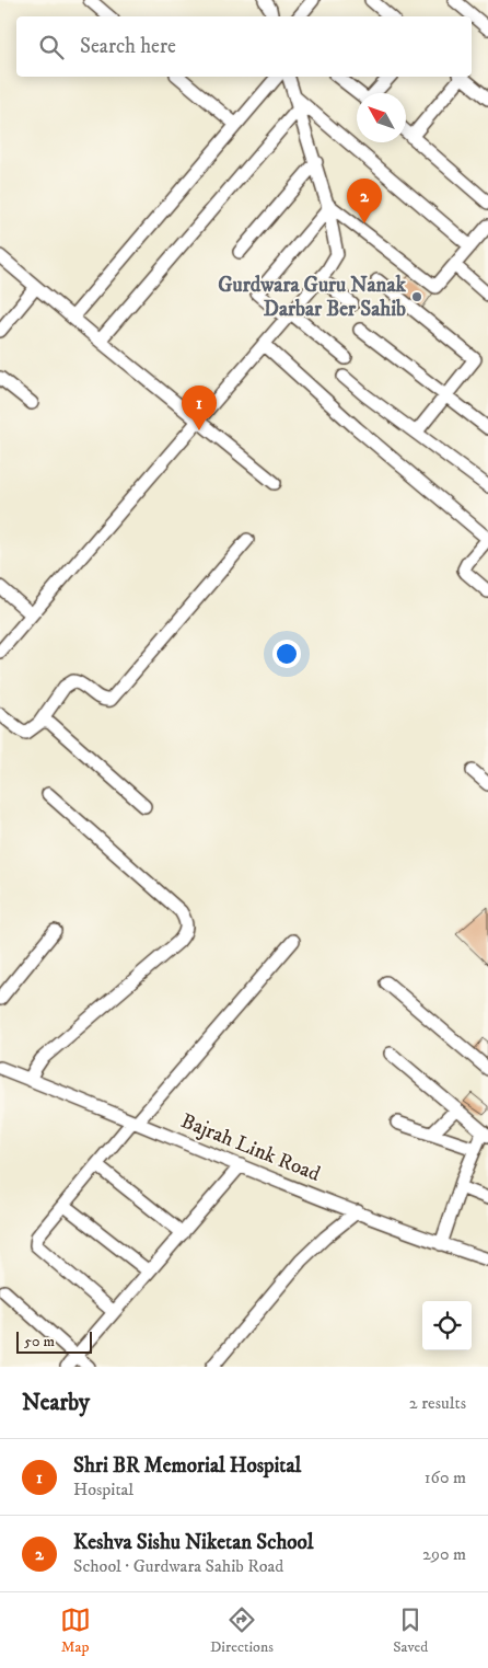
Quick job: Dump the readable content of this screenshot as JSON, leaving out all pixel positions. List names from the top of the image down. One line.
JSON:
{"streets":{"street":["Bajrah Link Road"]},"places":["Gurdwara Guru Nanak Darbar Ber Sahib"],"scale_bar":"50 m","north":"top left","page":{"search":"Search here","pins":["2","1"],"scale":"50 m","heading":["Nearby","2 results"],"list":[{"mark":"1","name":"Shri BR Memorial Hospital","note":"Hospital","value":"160 m"},{"mark":"2","name":"Keshva Sishu Niketan School","note":"School · Gurdwara Sahib Road","value":"290 m"}],"nav":["Map","Directions","Saved"]}}
